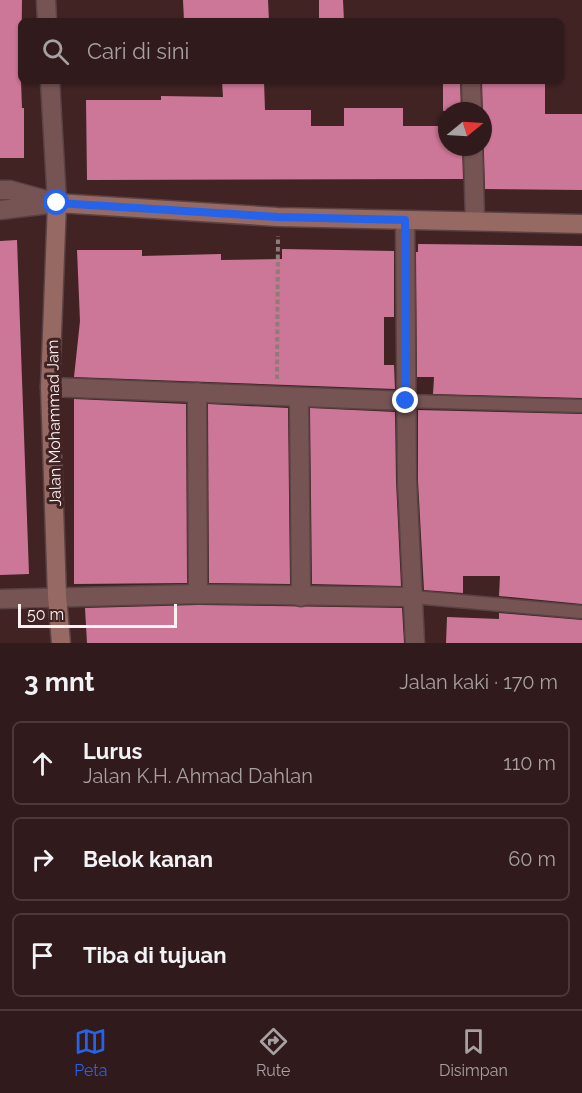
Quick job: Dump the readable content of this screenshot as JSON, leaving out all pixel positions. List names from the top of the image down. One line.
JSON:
{"streets":{"main road":["Jalan Mohammad Jam"]},"scale_bar":"50 m","north":"right","page":{"search":"Cari di sini","scale":"50 m","heading":["3 mnt","Jalan kaki · 170 m"],"list":[["Lurus","Jalan K.H. Ahmad Dahlan","110 m"],["Belok kanan","60 m"],"Tiba di tujuan"],"nav":["Peta","Rute","Disimpan"]}}
